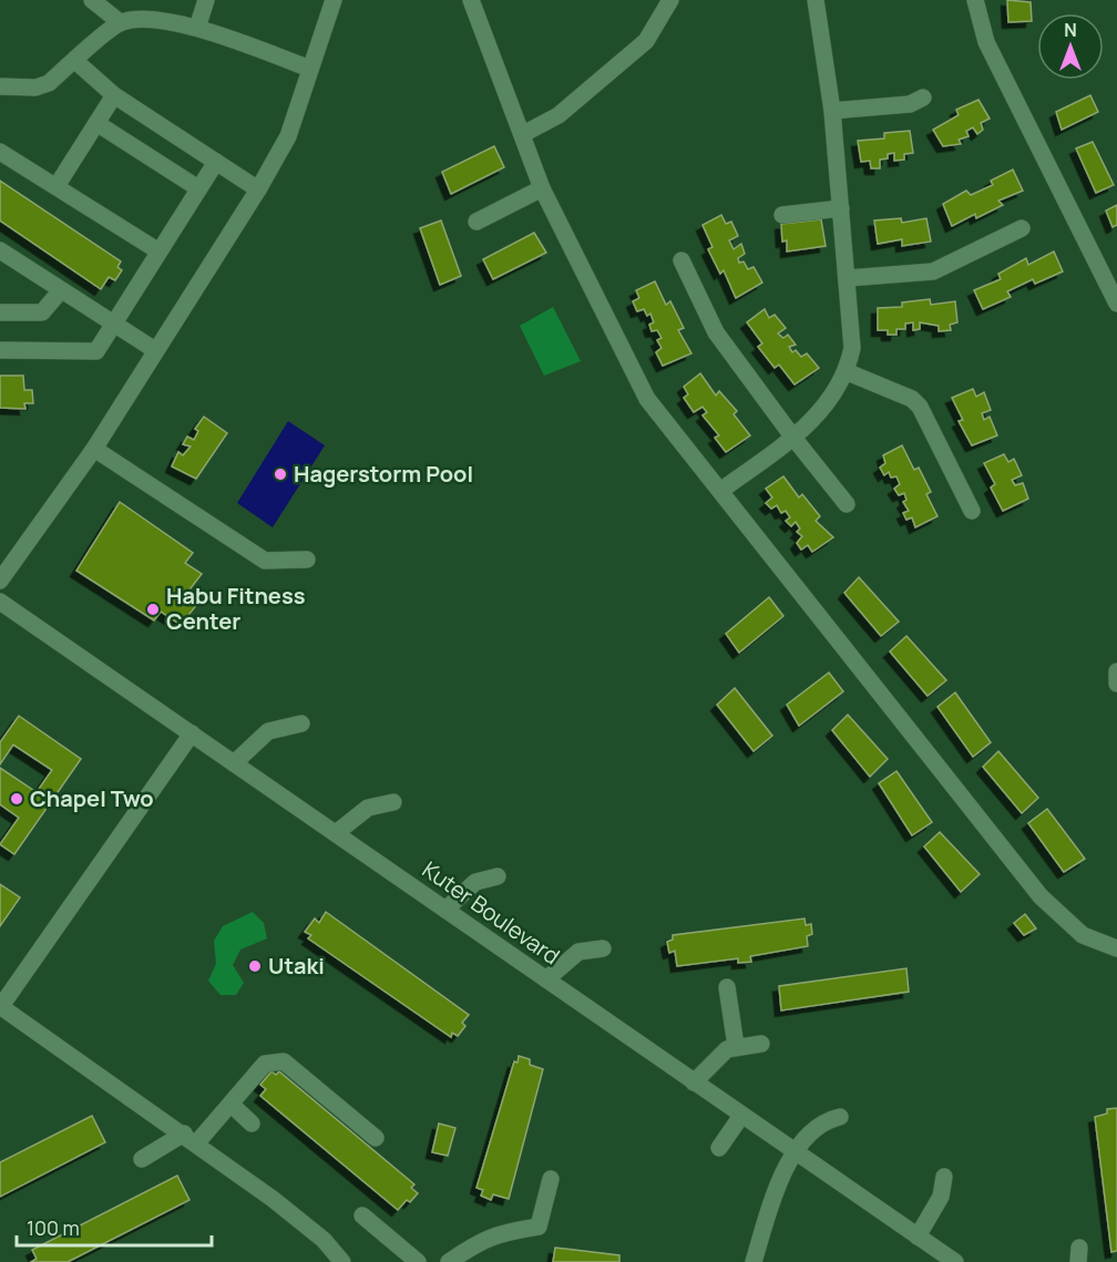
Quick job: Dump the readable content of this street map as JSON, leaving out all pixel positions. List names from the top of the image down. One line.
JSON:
{"streets":{"street":["Kuter Boulevard"]},"places":["Hagerstorm Pool","Habu Fitness Center","Chapel Two","Utaki"],"scale_bar":"100 m","north":"top"}
